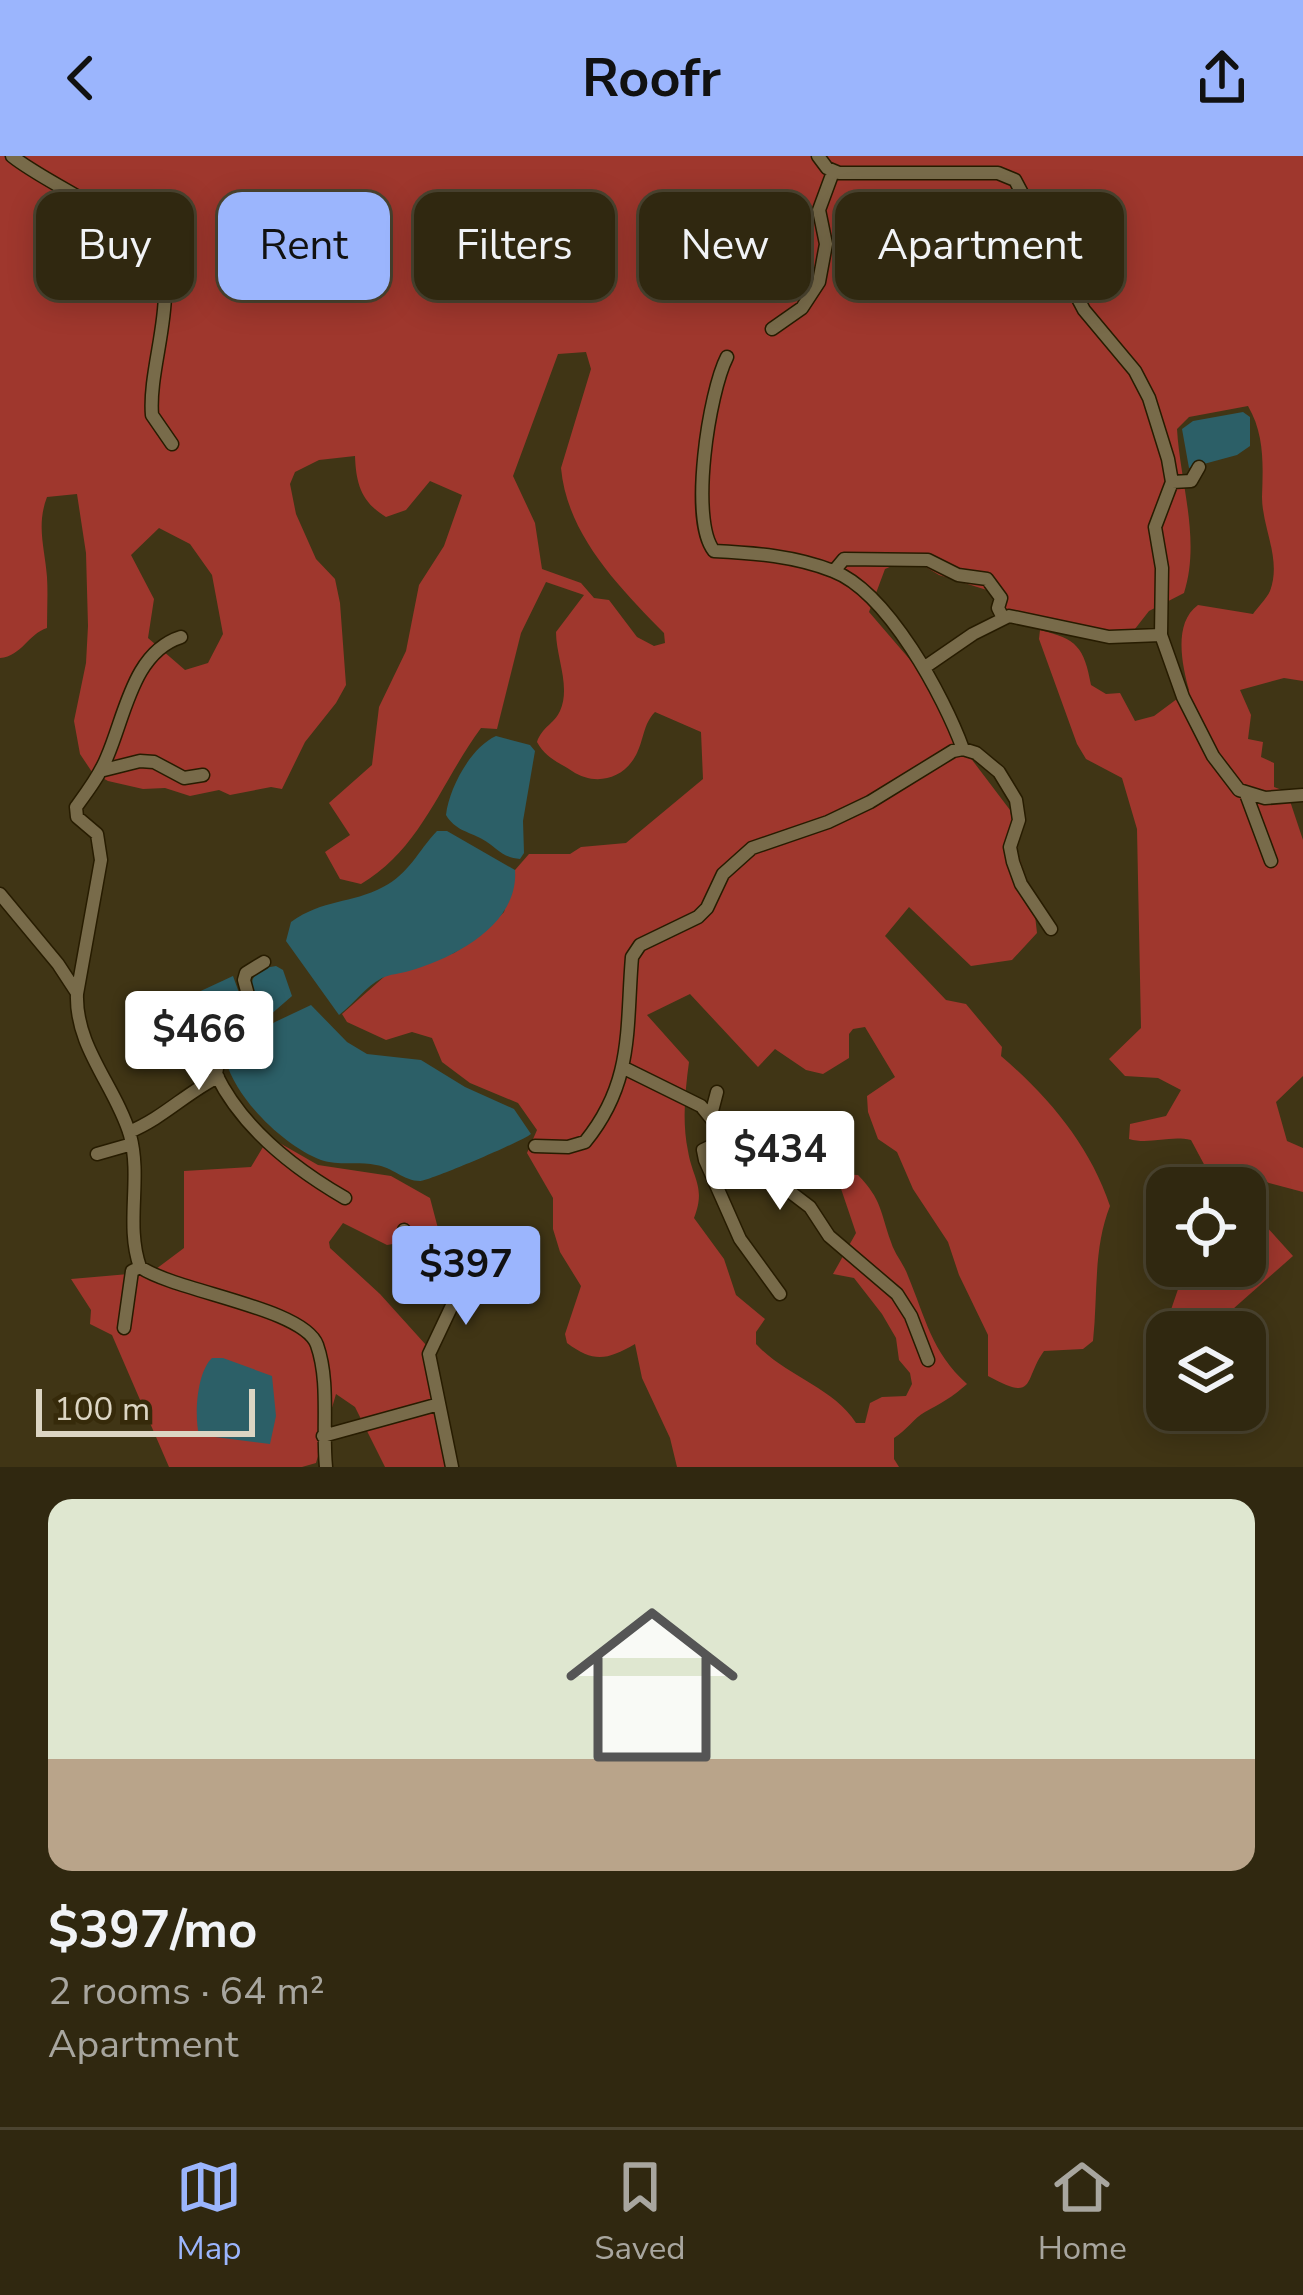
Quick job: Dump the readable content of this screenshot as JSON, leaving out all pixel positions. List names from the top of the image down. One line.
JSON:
{"scale_bar":"100 m","page":{"header":"Roofr","chip":["Buy","Rent","Filters","New","Apartment"],"price":["$466","$434","$397"],"scale":"100 m","list":[{"name":"$397/mo","note":"2 rooms · 64 m² · Apartment"}],"tabs":["Map","Saved","Home"]}}
